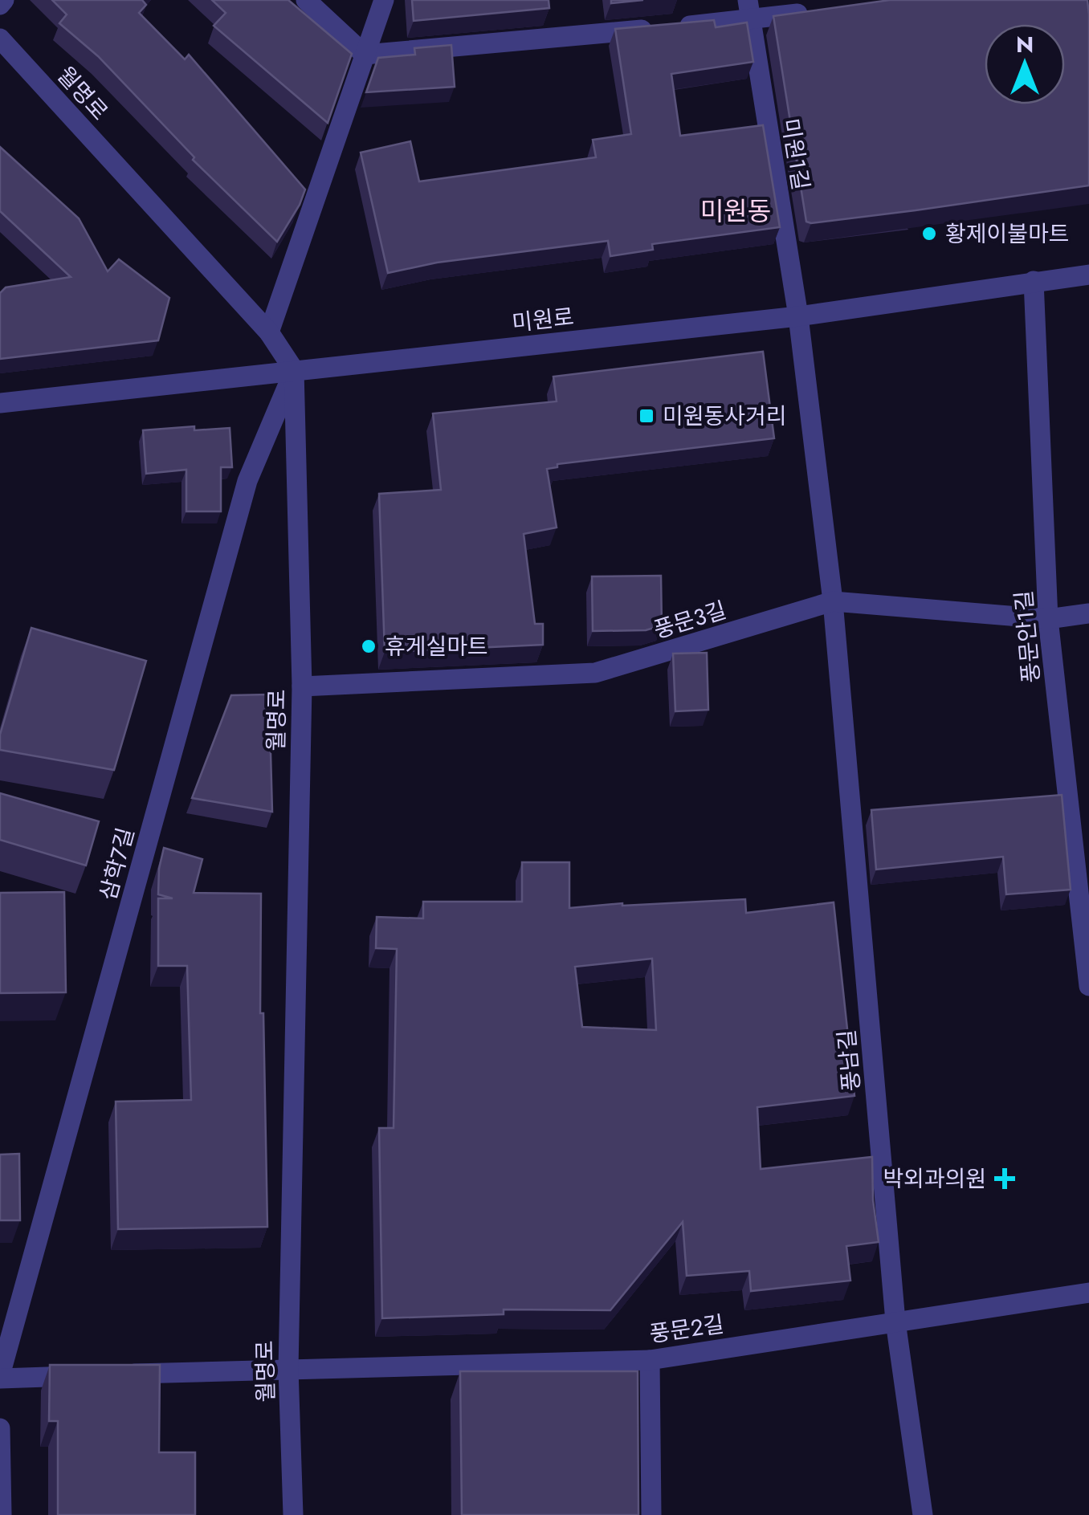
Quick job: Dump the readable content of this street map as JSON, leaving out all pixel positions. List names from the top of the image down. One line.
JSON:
{"streets":{"street":["월명로","미원1길","미원로","풍문3길","풍문안1길","삼학7길","풍남길","풍문2길"]},"crossings":[["월명로","미원로"],["월명로","풍문3길"],["월명로","삼학7길"],["월명로","풍문2길"],["미원1길","미원로"],["미원1길","풍문3길"],["미원1길","풍남길"],["미원로","풍문안1길"],["미원로","삼학7길"],["풍문3길","풍문안1길"],["풍문3길","풍남길"],["삼학7길","풍문2길"],["풍남길","풍문2길"]],"districts":["미원동"],"places":{"other":["황제이불마트","휴게실마트"],"transit":["미원동사거리"],"health":["박외과의원"]},"north":"top"}
